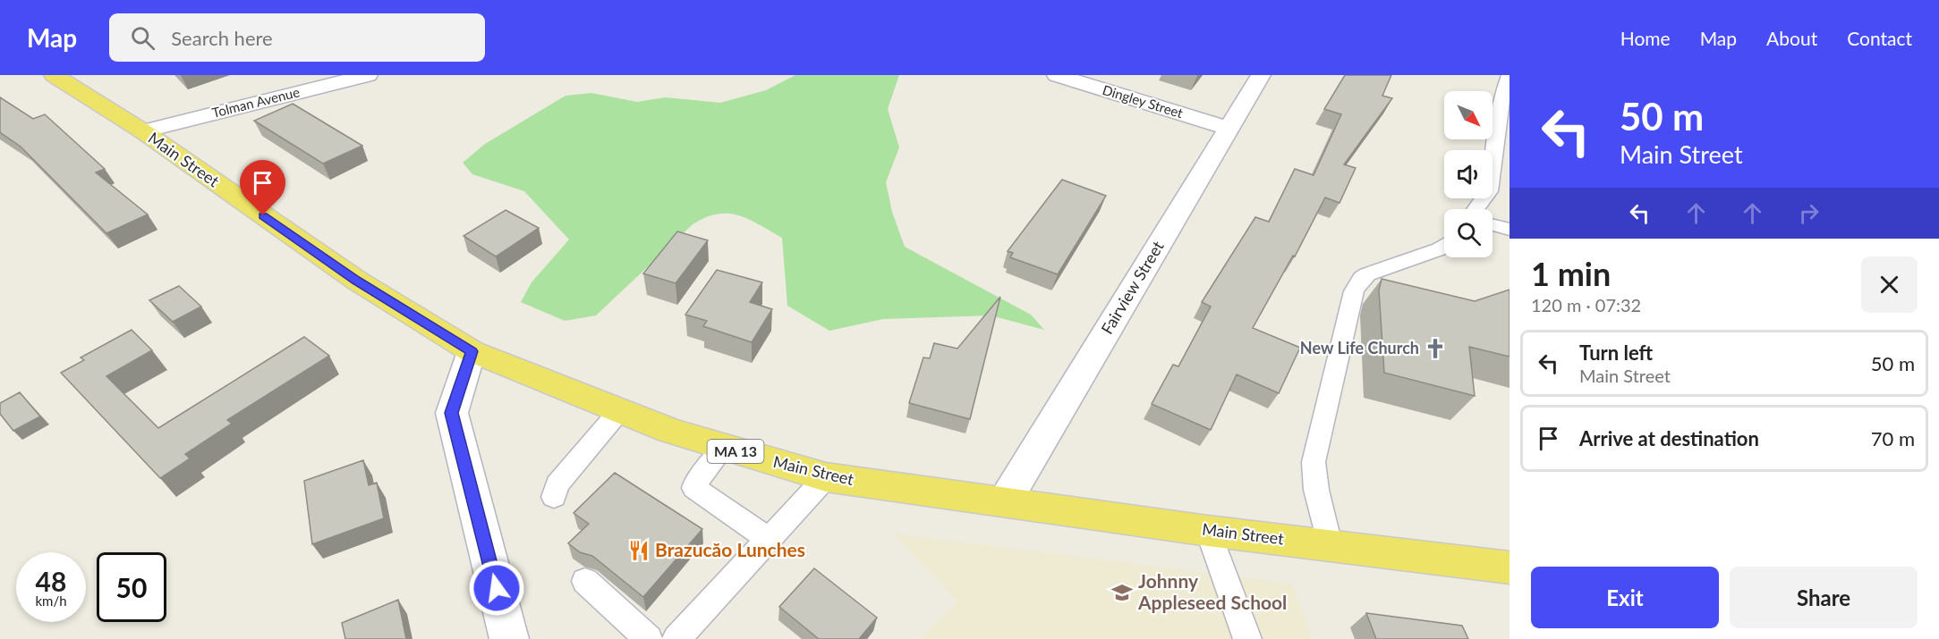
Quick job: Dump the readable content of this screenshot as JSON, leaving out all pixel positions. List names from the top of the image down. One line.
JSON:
{"streets":{"main road":["Main Street","MA 13"],"street":["Dingley Street","Tolman Avenue","Fairview Street"]},"crossings":[["Dingley Street","Fairview Street"],["Tolman Avenue","Main Street"],["Main Street","Fairview Street"]],"places":{"church":["New Life Church"],"restaurant":["Brazucăo Lunches"],"school or university":["Johnny Appleseed School"]},"north":"bottom right","page":{"header":"Map","search":"Search here","nav":["Home","Map","About","Contact"],"turn":["50 m","Main Street"],"heading":["1 min","120 m · 07:32"],"list":[{"name":"Turn left","note":"Main Street","value":"50 m"},{"name":"Arrive at destination","value":"70 m"}],"speed":"48 km/h","limit":"50","buttons":["Exit","Share"]}}
